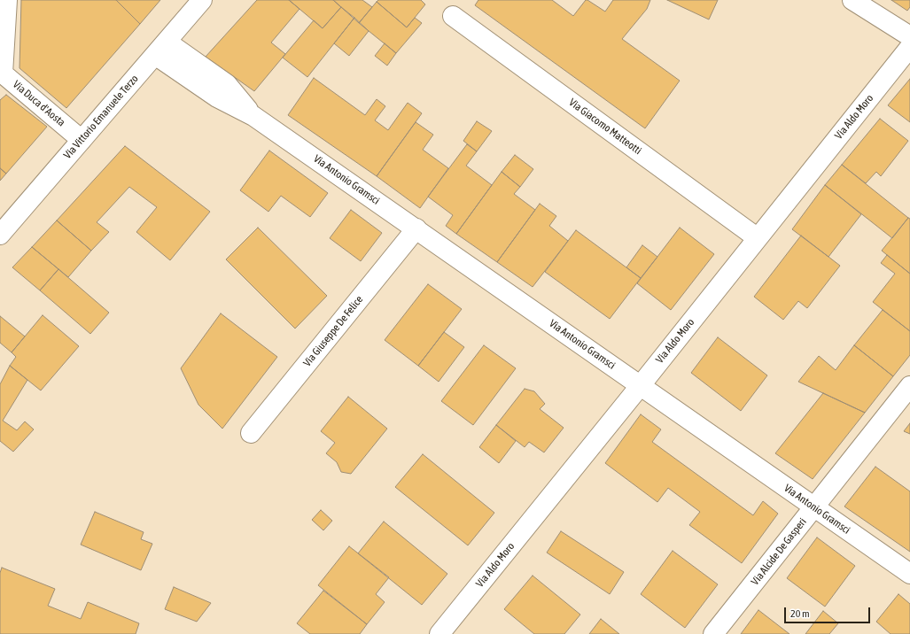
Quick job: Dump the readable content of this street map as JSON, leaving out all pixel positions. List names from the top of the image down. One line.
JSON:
{"streets":{"street":["Via Duca d'Aosta","Via Vittorio Emanuele Terzo","Via Aldo Moro","Via Giacomo Matteotti","Via Antonio Gramsci","Via Giuseppe De Felice","Via Alcide De Gasperi"]},"crossings":[["Via Duca d'Aosta","Via Vittorio Emanuele Terzo"],["Via Vittorio Emanuele Terzo","Via Antonio Gramsci"],["Via Aldo Moro","Via Giacomo Matteotti"],["Via Aldo Moro","Via Antonio Gramsci"],["Via Antonio Gramsci","Via Giuseppe De Felice"],["Via Antonio Gramsci","Via Alcide De Gasperi"]],"scale_bar":"20 m"}
